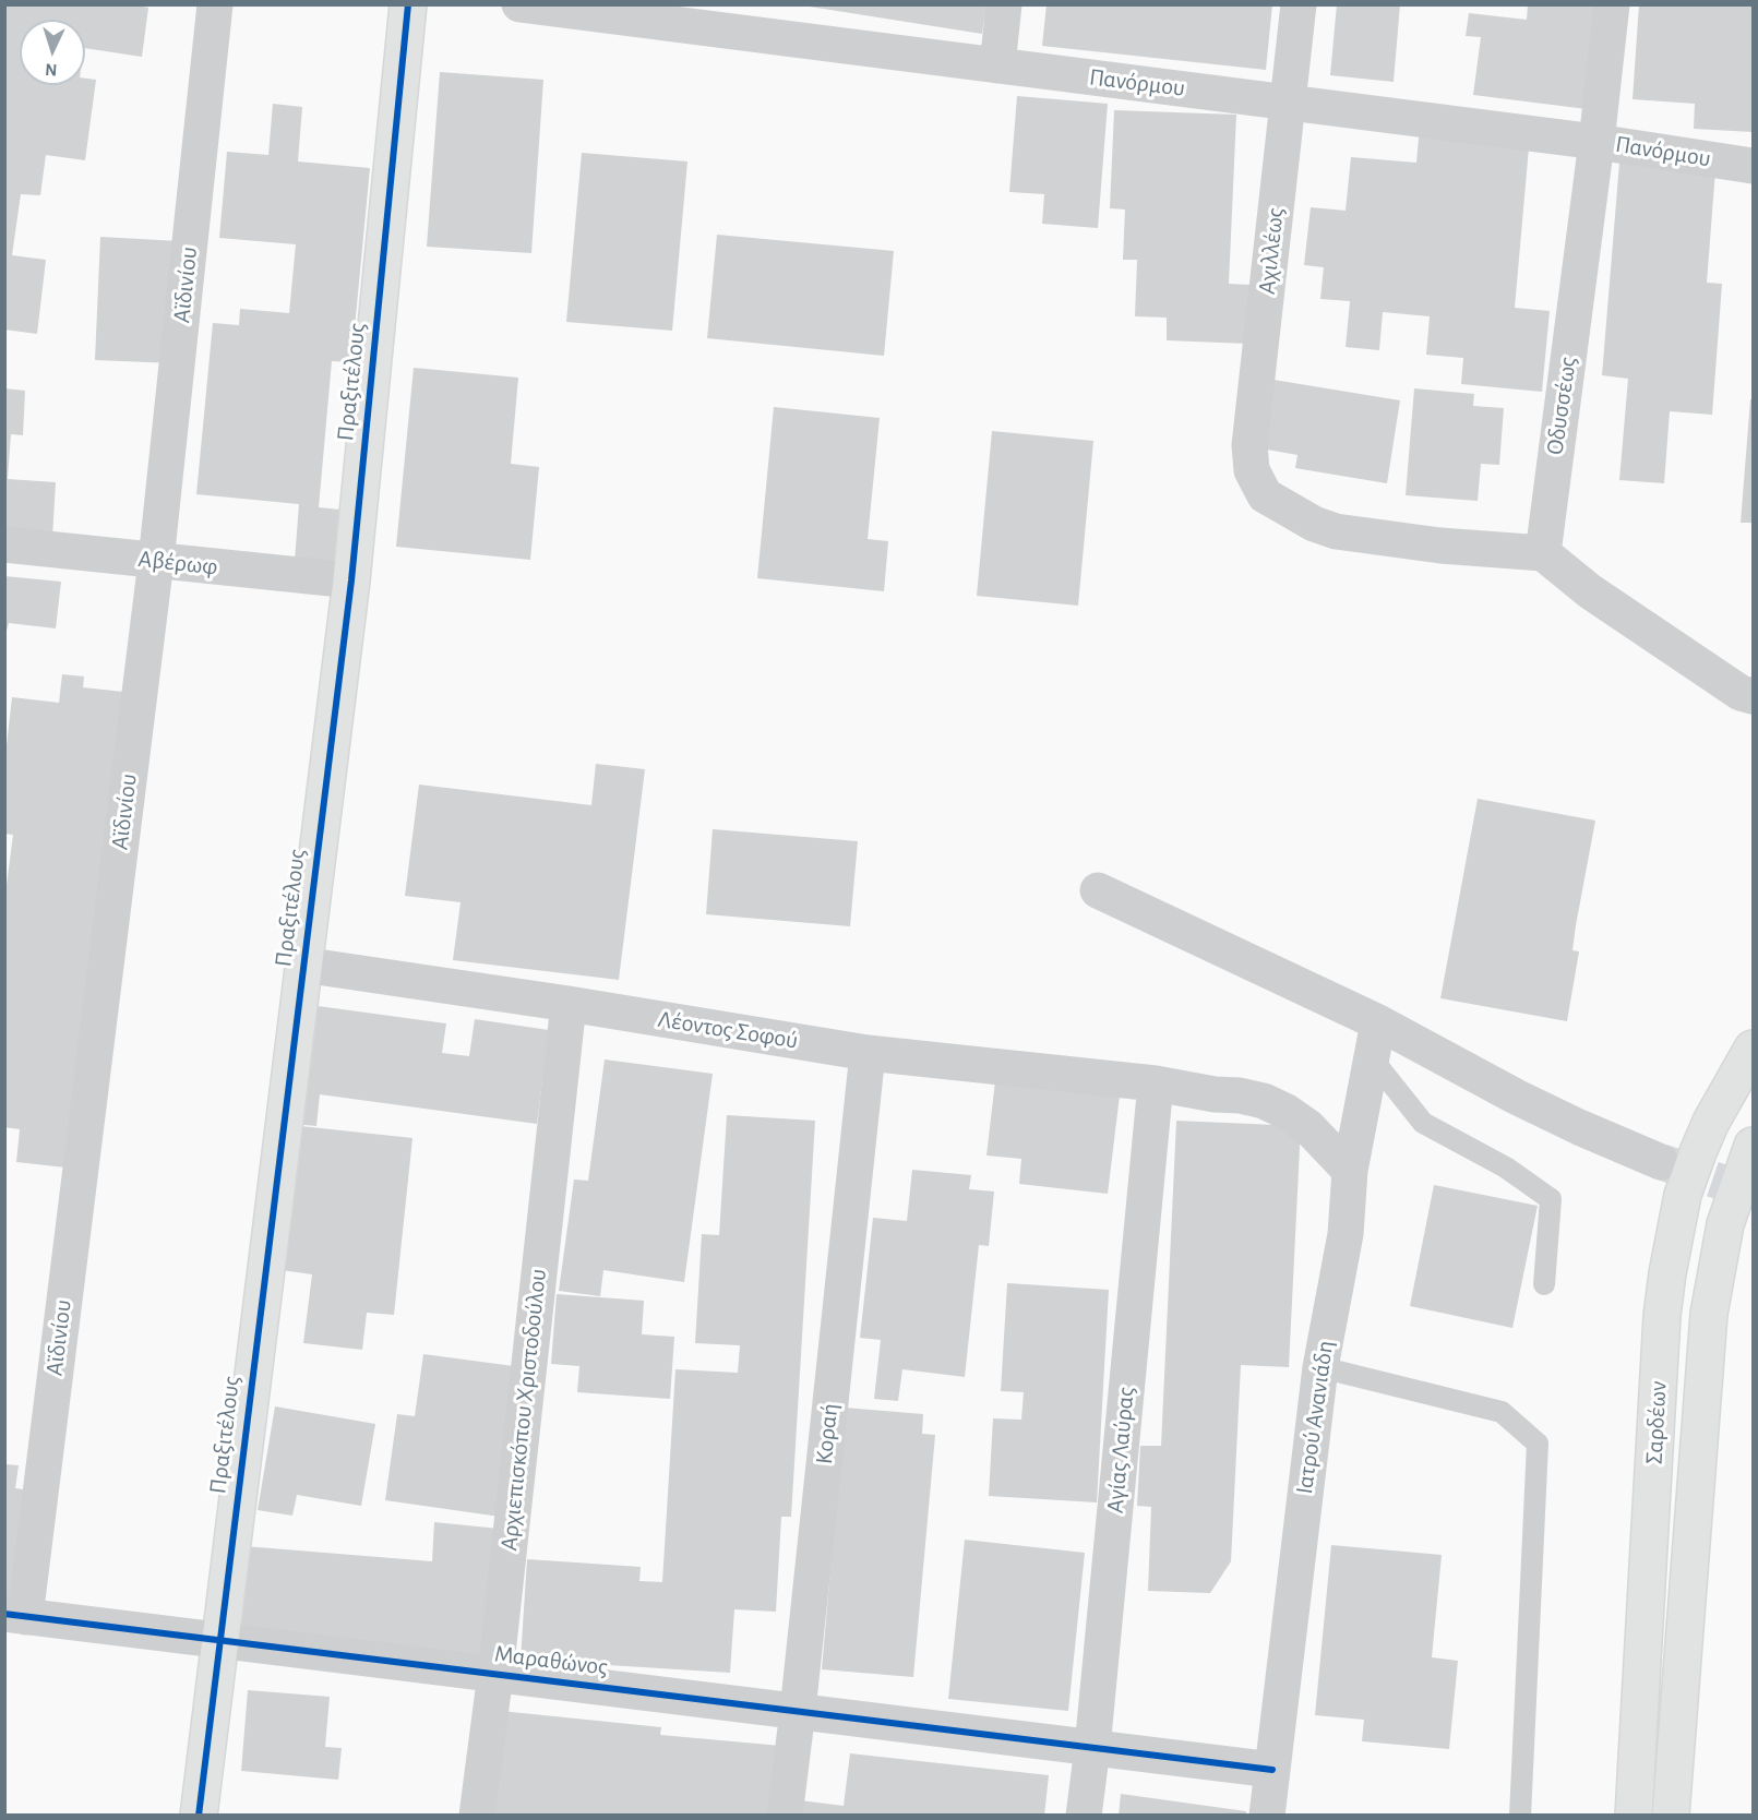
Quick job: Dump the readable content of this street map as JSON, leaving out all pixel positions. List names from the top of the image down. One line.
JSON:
{"streets":{"street":["Πανόρμου","Αχιλλέως","Αϊδινίου","Πραξιτέλους","Οδυσσέως","Αβέρωφ","Λέοντος Σοφού","Αρχιεπισκόπου Χριστοδούλου","Ιατρού Ανανιάδη","Σαρδέων","Κοραή","Αγίας Λαύρας","Μαραθώνος"]},"crossings":[["Πανόρμου","Αχιλλέως"],["Πανόρμου","Οδυσσέως"],["Αχιλλέως","Οδυσσέως"],["Αϊδινίου","Αβέρωφ"],["Αϊδινίου","Μαραθώνος"],["Πραξιτέλους","Αβέρωφ"],["Πραξιτέλους","Λέοντος Σοφού"],["Πραξιτέλους","Μαραθώνος"],["Λέοντος Σοφού","Αρχιεπισκόπου Χριστοδούλου"],["Λέοντος Σοφού","Ιατρού Ανανιάδη"],["Λέοντος Σοφού","Κοραή"],["Λέοντος Σοφού","Αγίας Λαύρας"],["Αρχιεπισκόπου Χριστοδούλου","Μαραθώνος"],["Ιατρού Ανανιάδη","Μαραθώνος"],["Κοραή","Μαραθώνος"],["Αγίας Λαύρας","Μαραθώνος"]],"north":"bottom"}
